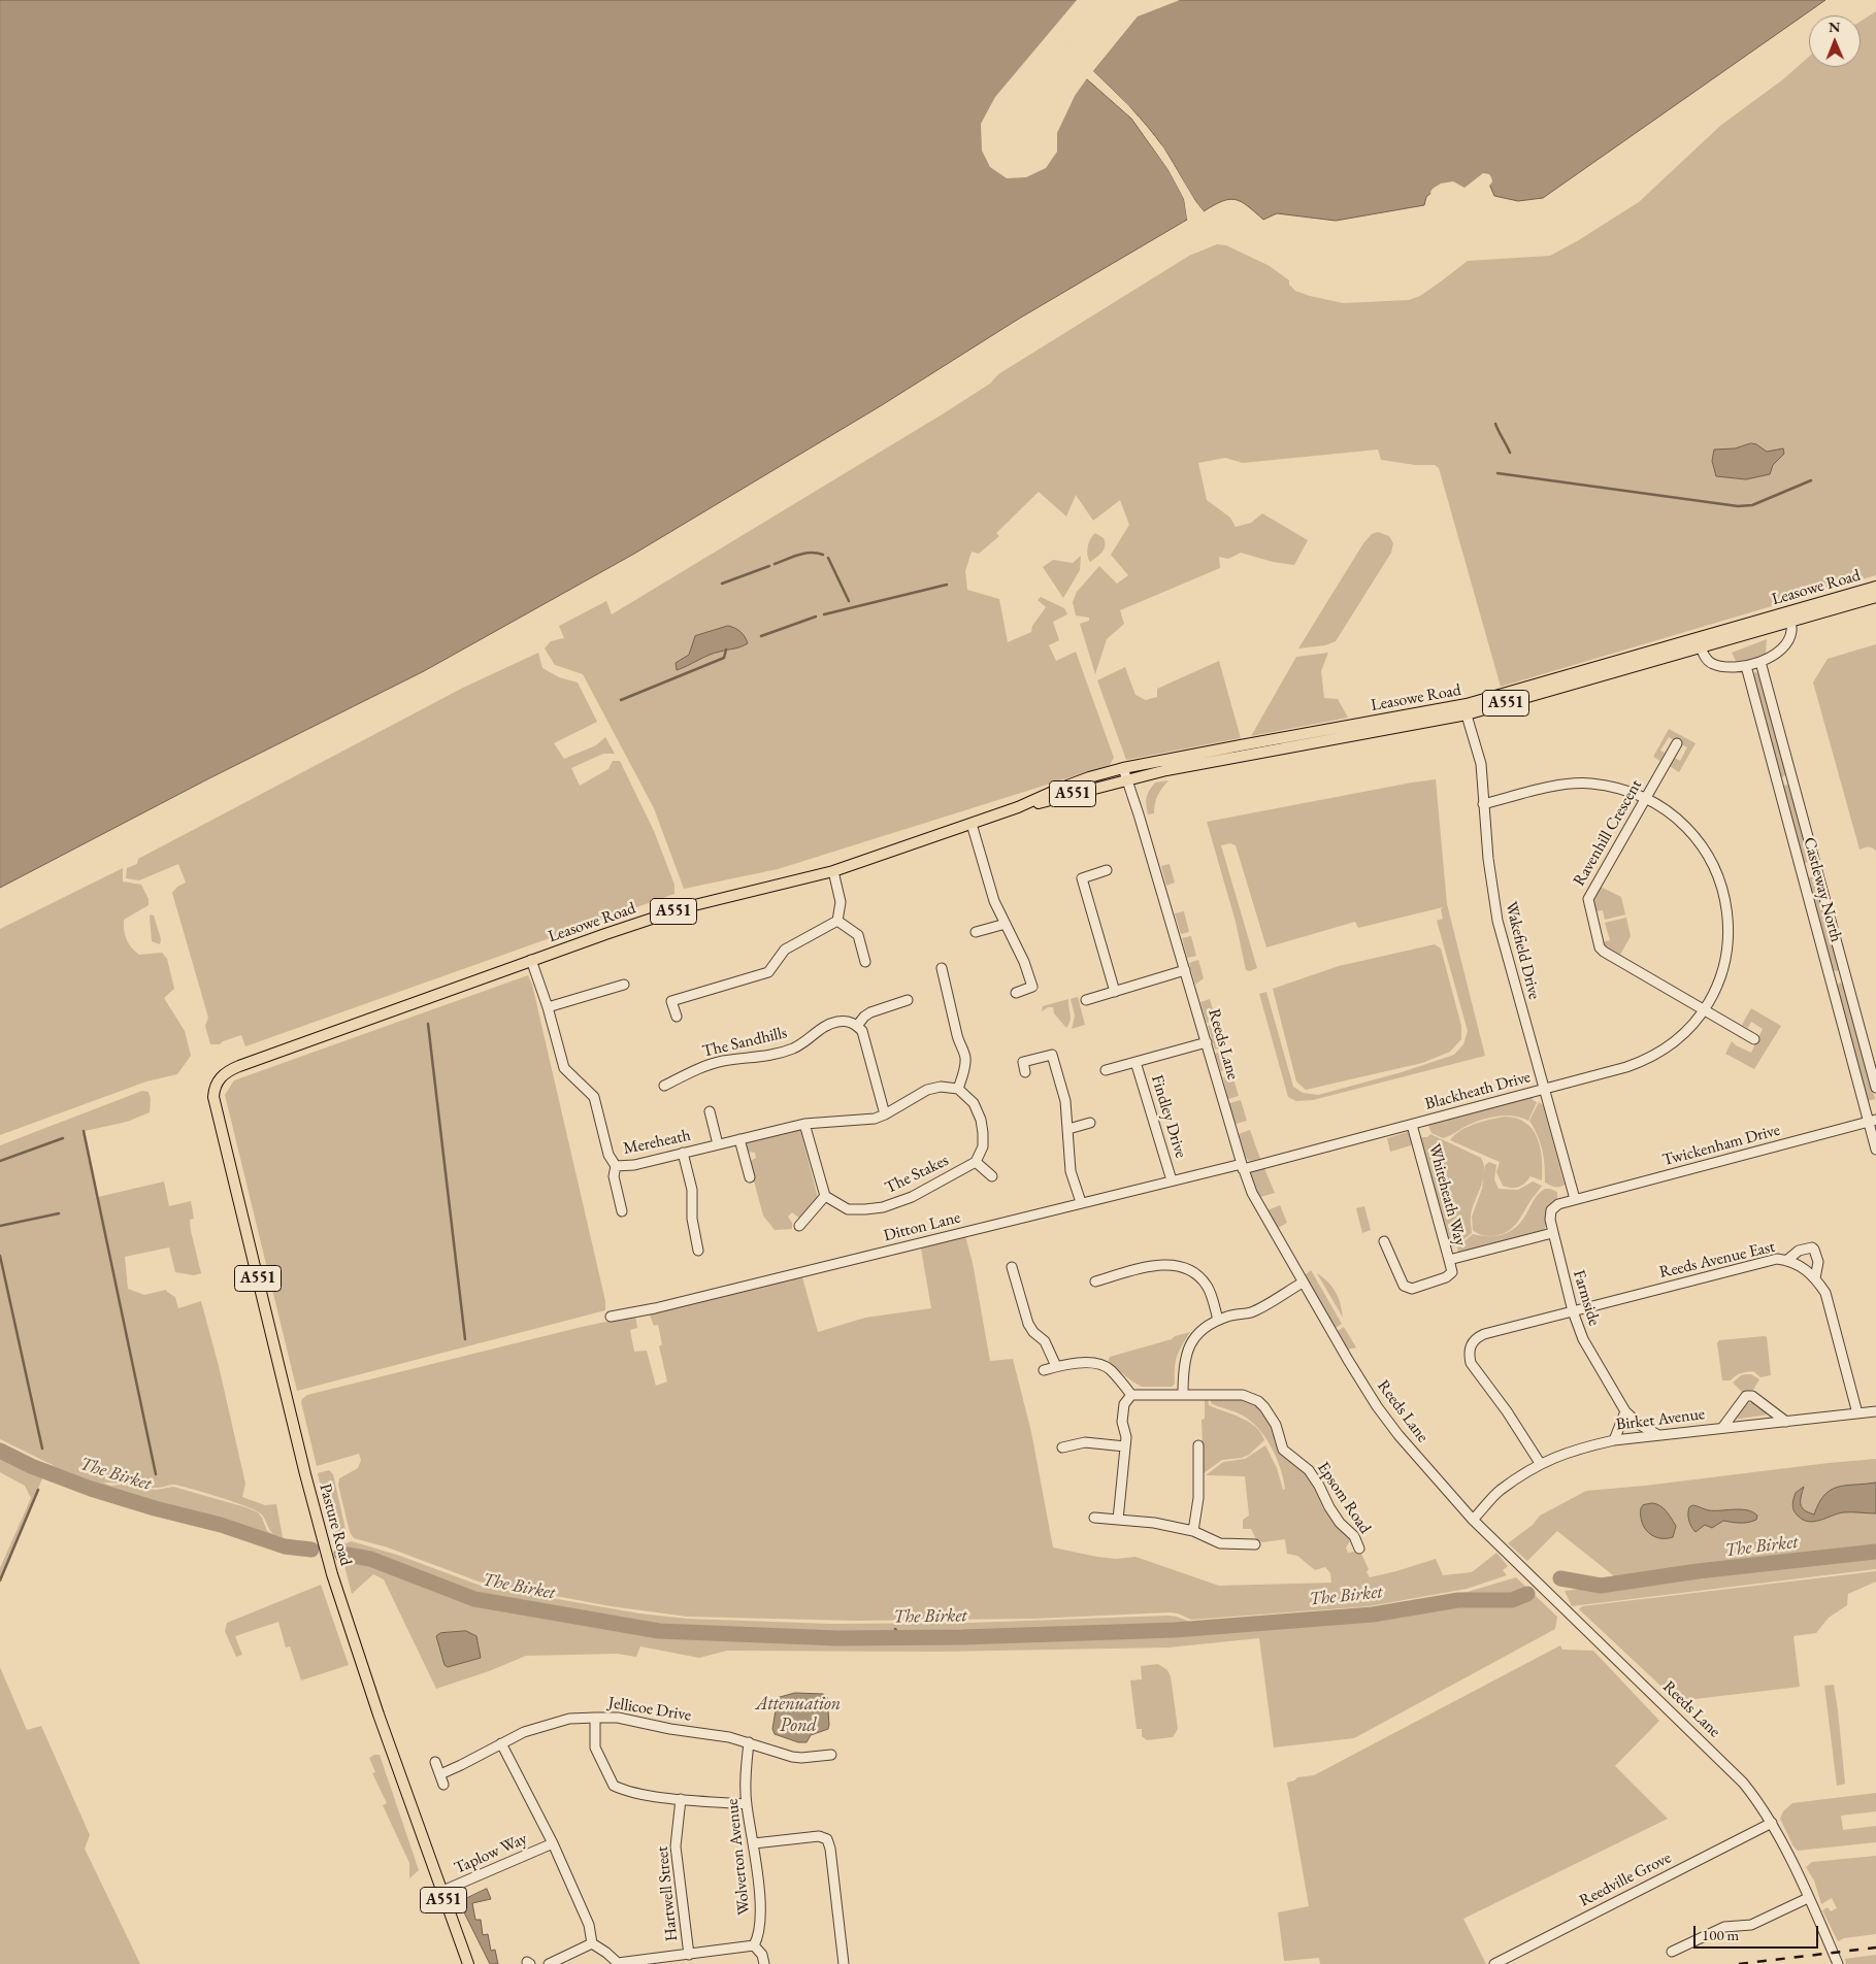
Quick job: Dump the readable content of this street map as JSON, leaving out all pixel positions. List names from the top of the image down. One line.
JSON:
{"streets":{"main road":["Leasowe Road","A551","Pasture Road"],"street":["Ravenhill Crescent","Castleway North","Wakefield Drive","The Sandhills","Reeds Lane","Blackheath Drive","Findley Drive","Mereheath","Twickenham Drive","The Stakes","Whiteheath Way","Ditton Lane","Reeds Avenue East","Farmside","Birket Avenue","Epsom Road","Jellicoe Drive","Taplow Way","Wolverton Avenue","Reedville Grove","Hartwell Street"]},"crossings":[["Leasowe Road","Castleway North"],["Leasowe Road","Wakefield Drive"],["Leasowe Road","Reeds Lane"],["Leasowe Road","Mereheath"],["Leasowe Road","Pasture Road"],["Ravenhill Crescent","Blackheath Drive"],["Castleway North","Twickenham Drive"],["Wakefield Drive","Blackheath Drive"],["Wakefield Drive","Twickenham Drive"],["Wakefield Drive","Farmside"],["Reeds Lane","Blackheath Drive"],["Reeds Lane","Ditton Lane"],["Reeds Lane","Birket Avenue"],["Reeds Lane","Reedville Grove"],["Blackheath Drive","Whiteheath Way"],["Blackheath Drive","Ditton Lane"],["Findley Drive","Ditton Lane"],["Mereheath","The Stakes"],["Twickenham Drive","Farmside"],["Whiteheath Way","Farmside"],["Reeds Avenue East","Farmside"],["Reeds Avenue East","Birket Avenue"],["Farmside","Birket Avenue"],["Pasture Road","Taplow Way"],["Jellicoe Drive","Wolverton Avenue"]],"water":["The Birket","Attenuation Pond"],"scale_bar":"100 m","north":"top"}
